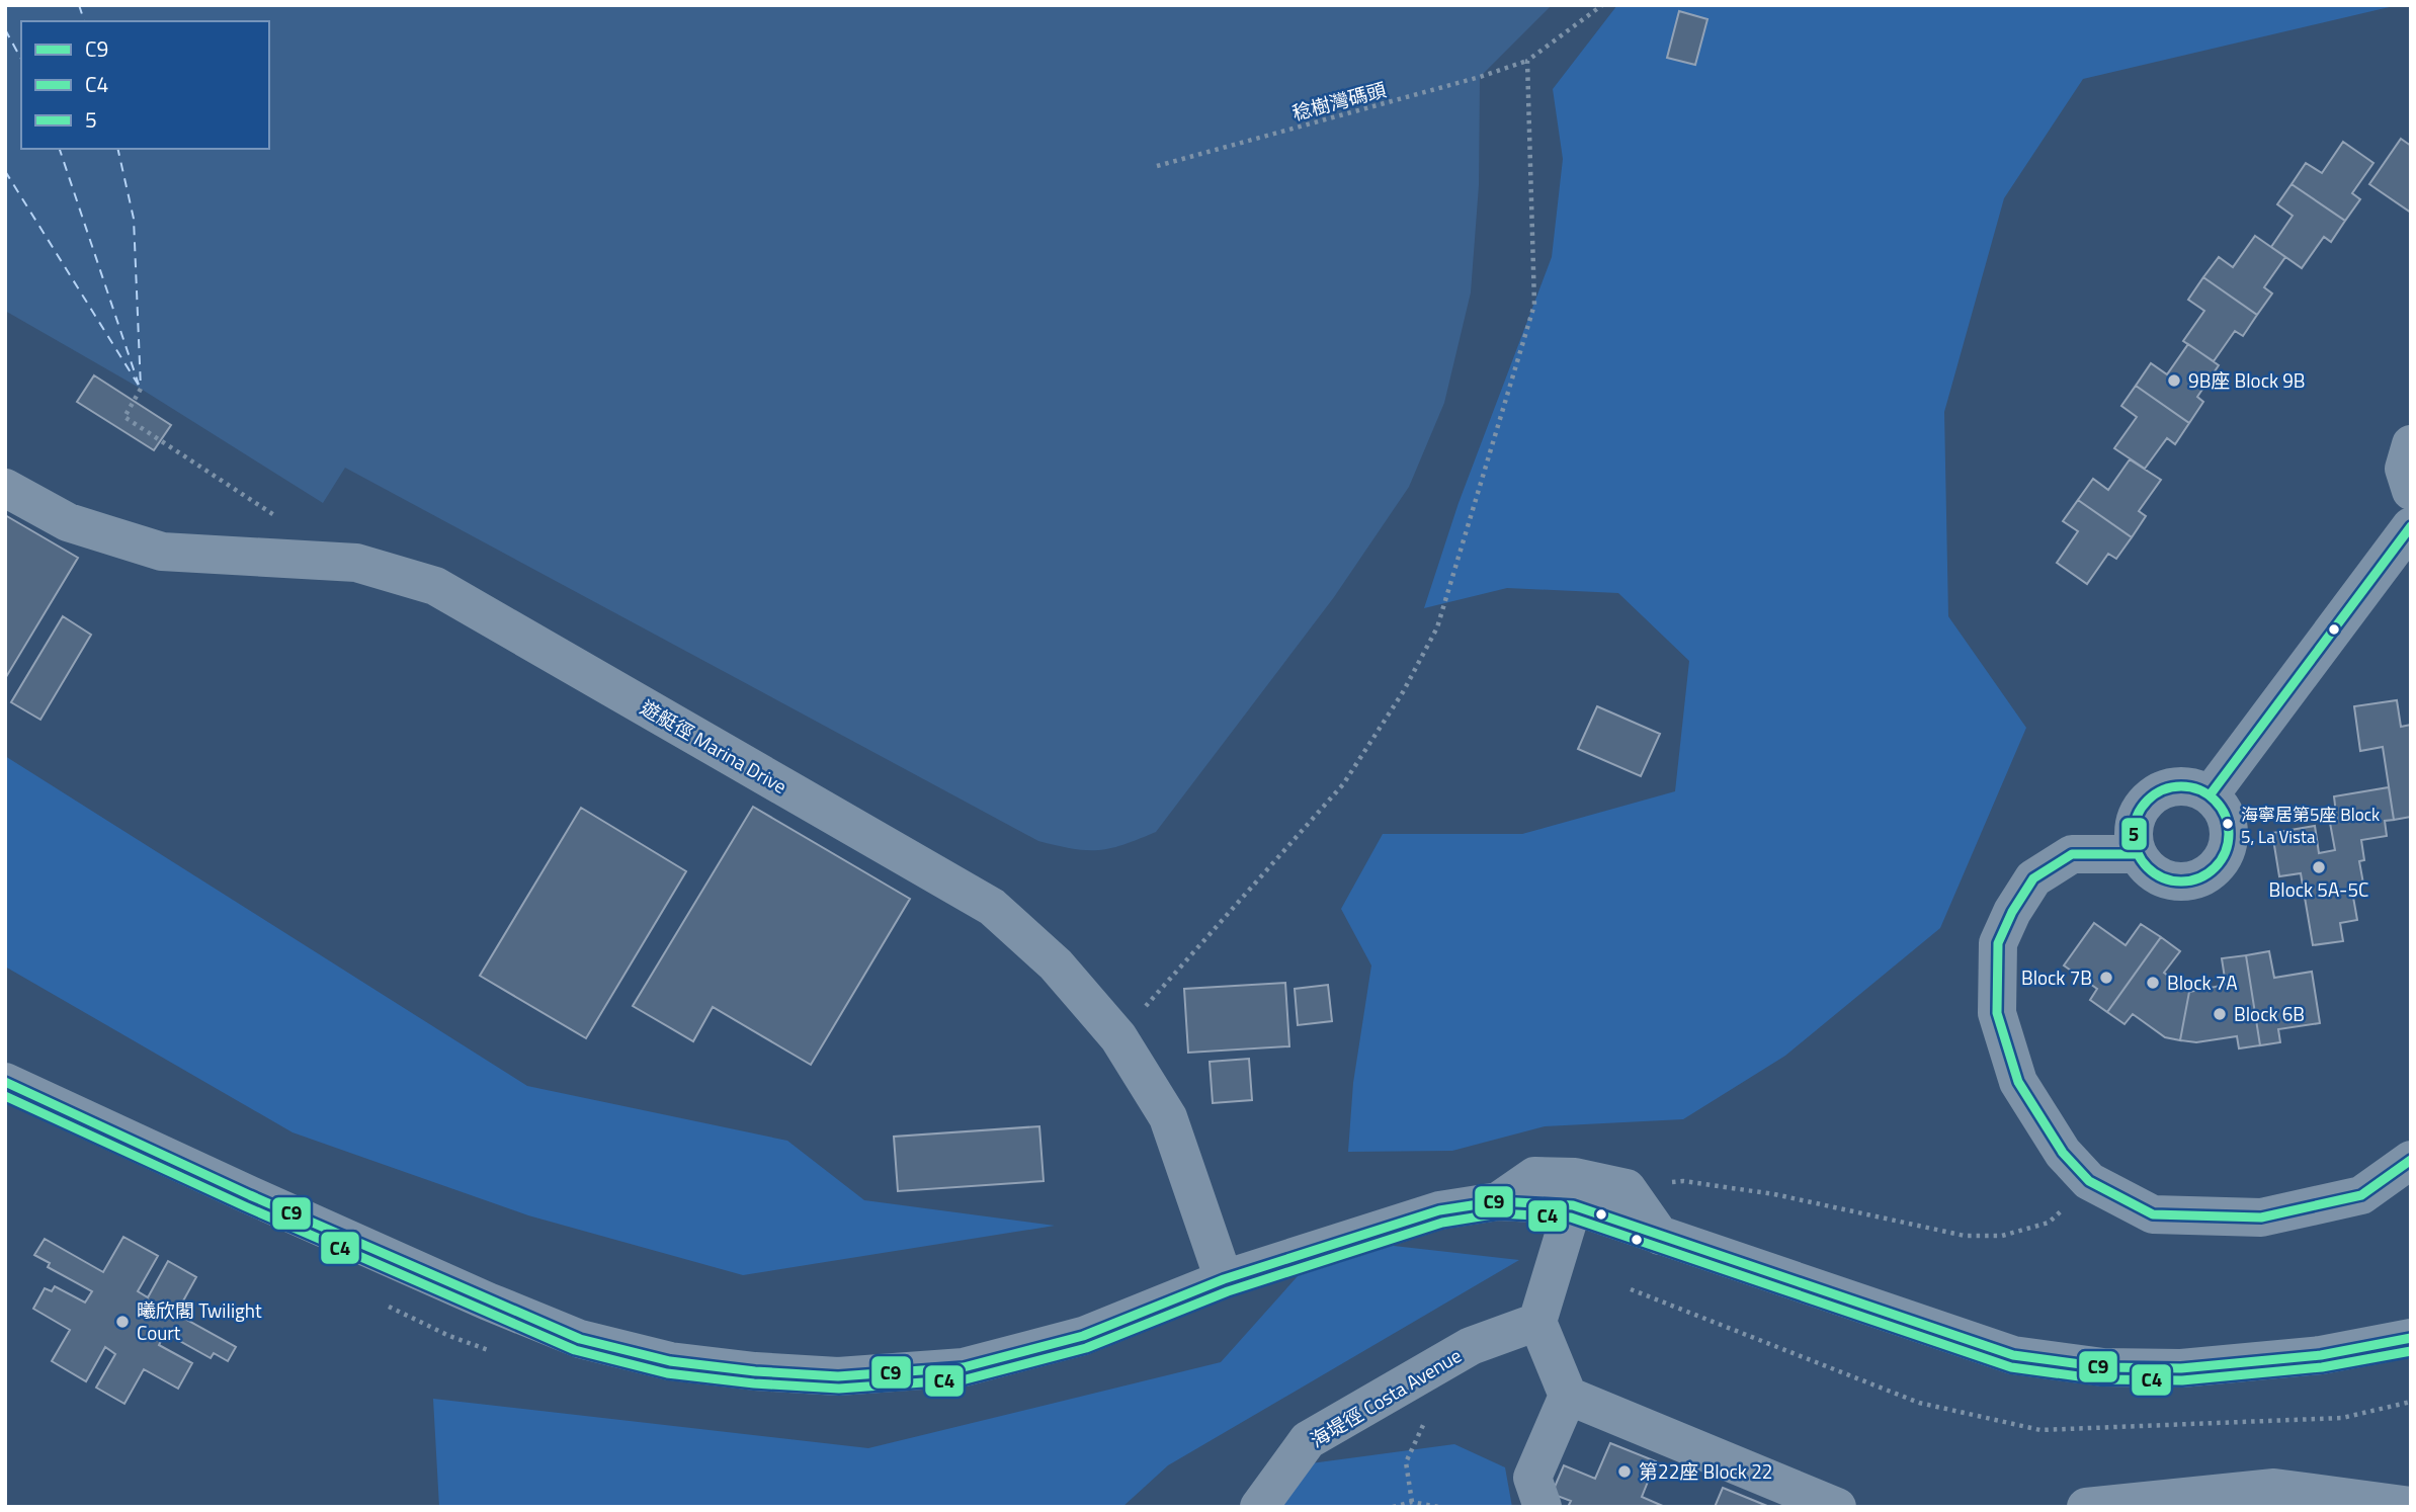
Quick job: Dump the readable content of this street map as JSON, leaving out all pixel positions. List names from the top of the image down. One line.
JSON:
{"streets":{"street":["遊艇徑 Marina Drive","海堤徑 Costa Avenue"],"path":["稔樹灣碼頭"]},"places":["9B座 Block 9B","海寧居第5座 Block 5, La Vista","Block 5A-5C","Block 7B","Block 7A","Block 6B","曦欣閣 Twilight Court","第22座 Block 22"],"lines":["transit line 5","transit line C9","transit line C4"],"legend":["C9","C4","5"]}
